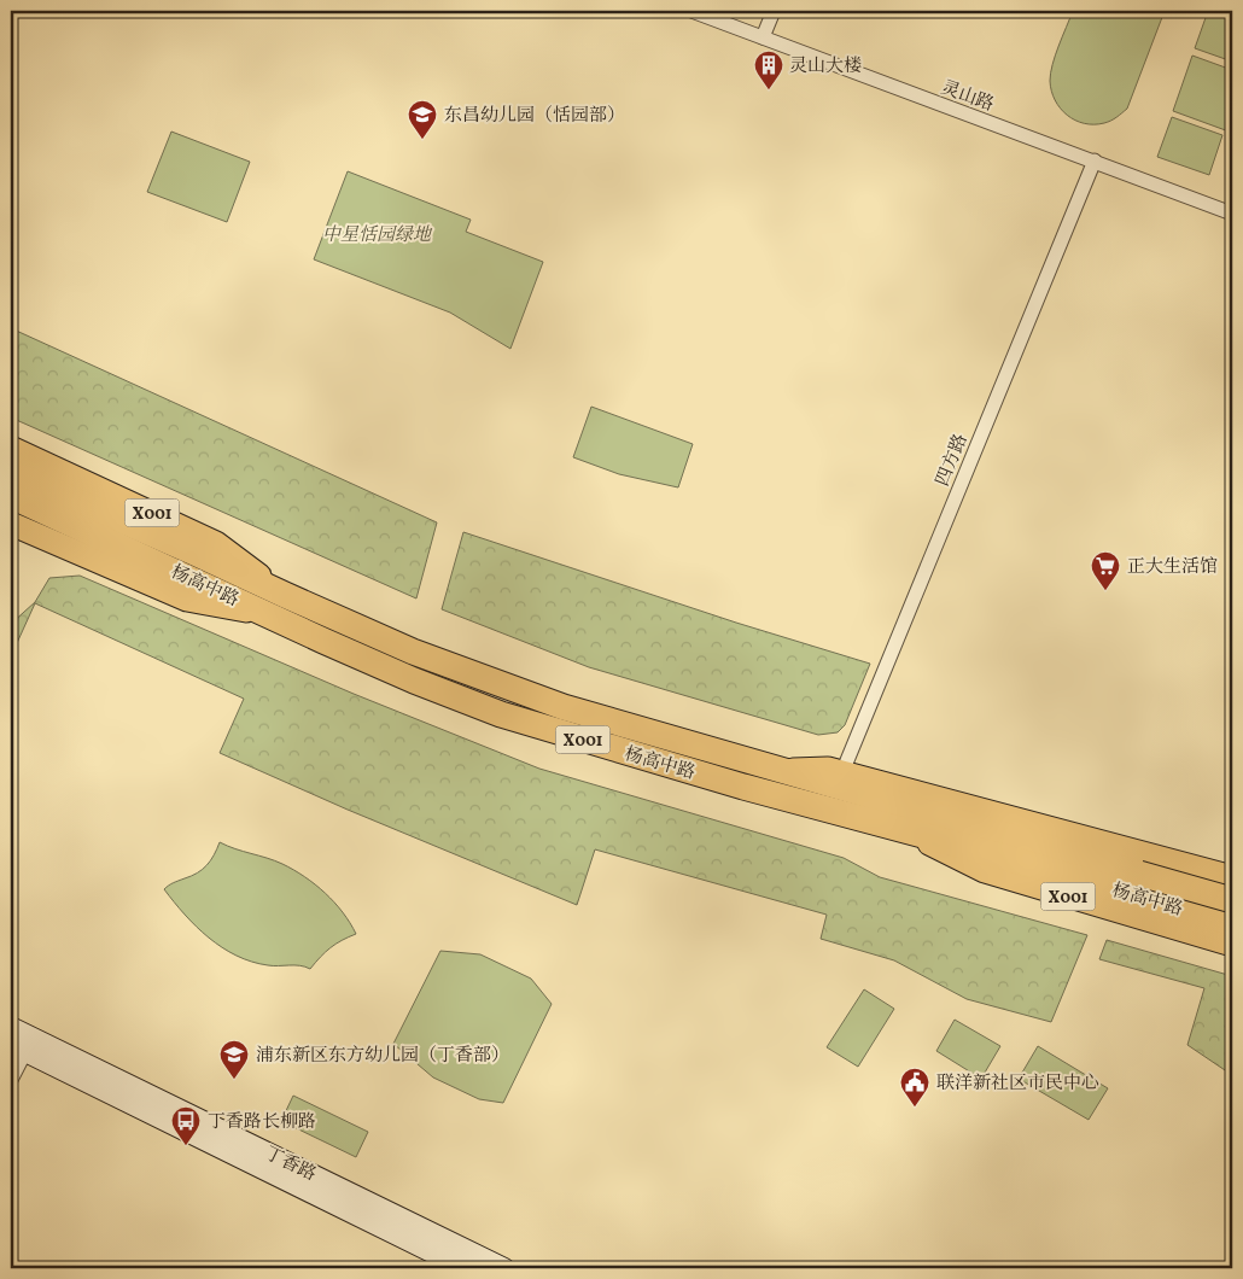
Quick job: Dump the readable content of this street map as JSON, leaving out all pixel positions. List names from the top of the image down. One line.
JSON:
{"streets":{"highway":["X001","杨高中路"],"street":["灵山路","四方路","丁香路"]},"crossings":[["灵山路","四方路"],["四方路","杨高中路"],["X001","杨高中路"]],"parks":["中星恬园绿地"],"places":{"building":["灵山大楼"],"school or university":["东昌幼儿园（恬园部）","浦东新区东方幼儿园（丁香部）"],"supermarket":["正大生活馆"],"public building":["联洋新社区市民中心"],"bus stop":["丁香路长柳路"]}}
